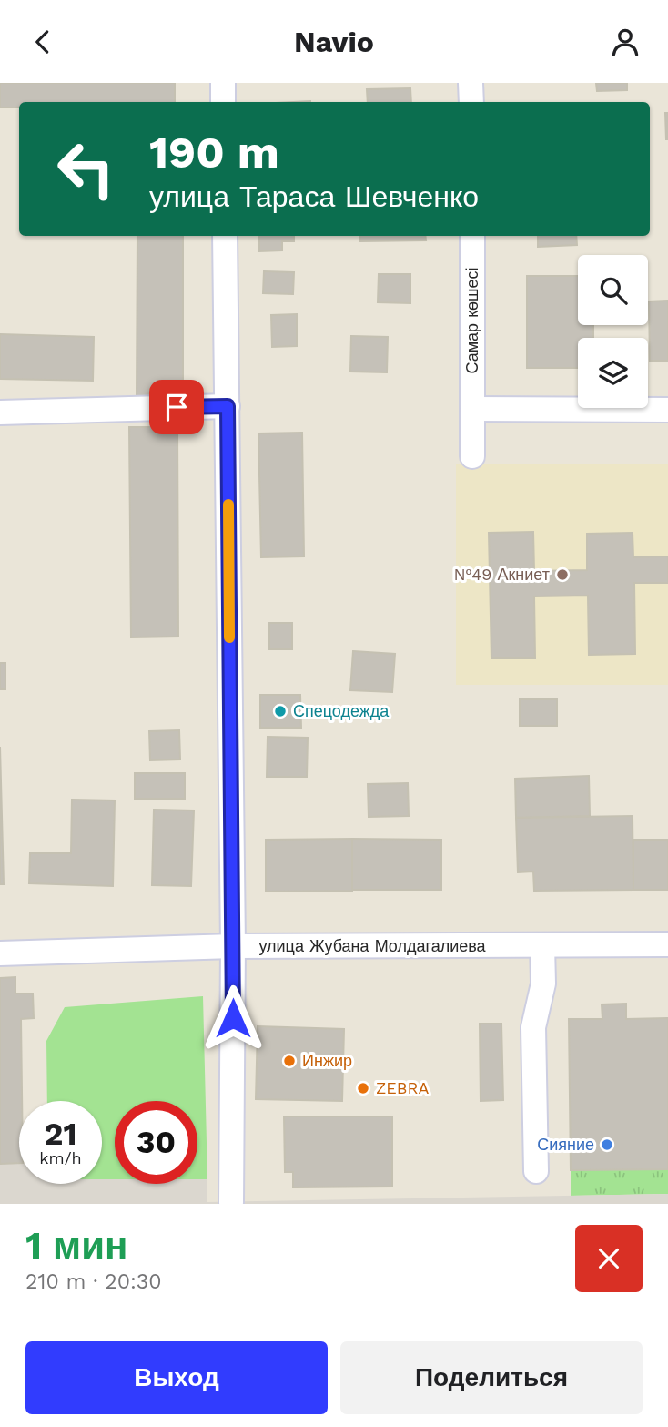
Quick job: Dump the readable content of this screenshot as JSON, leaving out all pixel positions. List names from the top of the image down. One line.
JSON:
{"streets":{"street":["Самар көшесі","улица Жубана Молдагалиева"]},"places":["№49 Акниет","Спецодежда","Инжир","ZEBRA","Сияние"],"page":{"header":"Navio","turn":["190 m","улица Тараса Шевченко"],"speed":"21 km/h","limit":"30","heading":["1 мин","210 m · 20:30"],"buttons":["Выход","Поделиться"]}}
